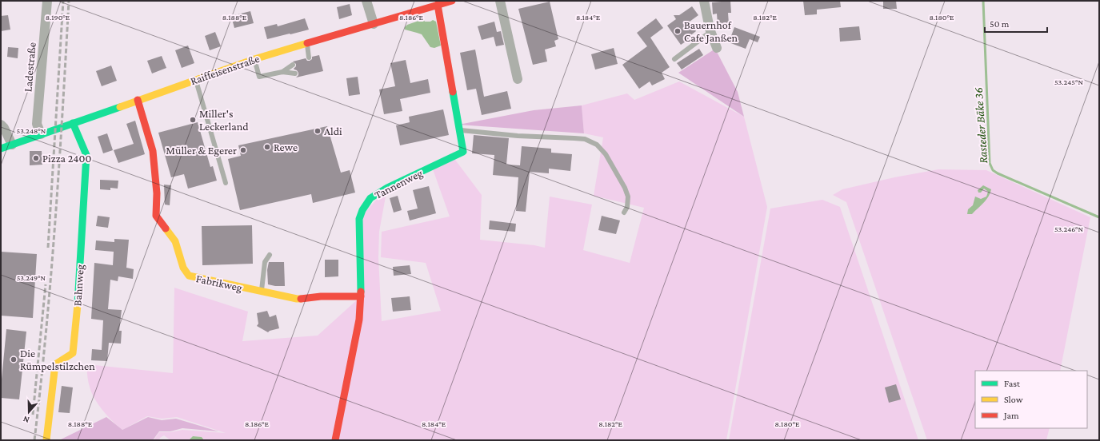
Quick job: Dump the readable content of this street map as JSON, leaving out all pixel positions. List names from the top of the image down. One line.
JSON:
{"streets":{"street":["Ladestraße","Raiffeisenstraße","Tannenweg","Fabrikweg","Bahnweg"]},"crossings":[["Ladestraße","Raiffeisenstraße"],["Raiffeisenstraße","Tannenweg"],["Raiffeisenstraße","Fabrikweg"],["Raiffeisenstraße","Bahnweg"],["Tannenweg","Fabrikweg"]],"water":["Rasteder Bäke 36"],"places":["Bauernhof Cafe Janßen","Miller's Leckerland","Aldi","Rewe","Müller & Egerer","Pizza 2400","Die Rümpelstilzchen"],"legend":["Fast","Slow","Jam"],"scale_bar":"50 m","north":"bottom","coordinates":["8.190°E","8.188°E","8.186°E","8.184°E","8.182°E","8.180°E","53.245°N","53.248°N","53.246°N","53.249°N"]}
